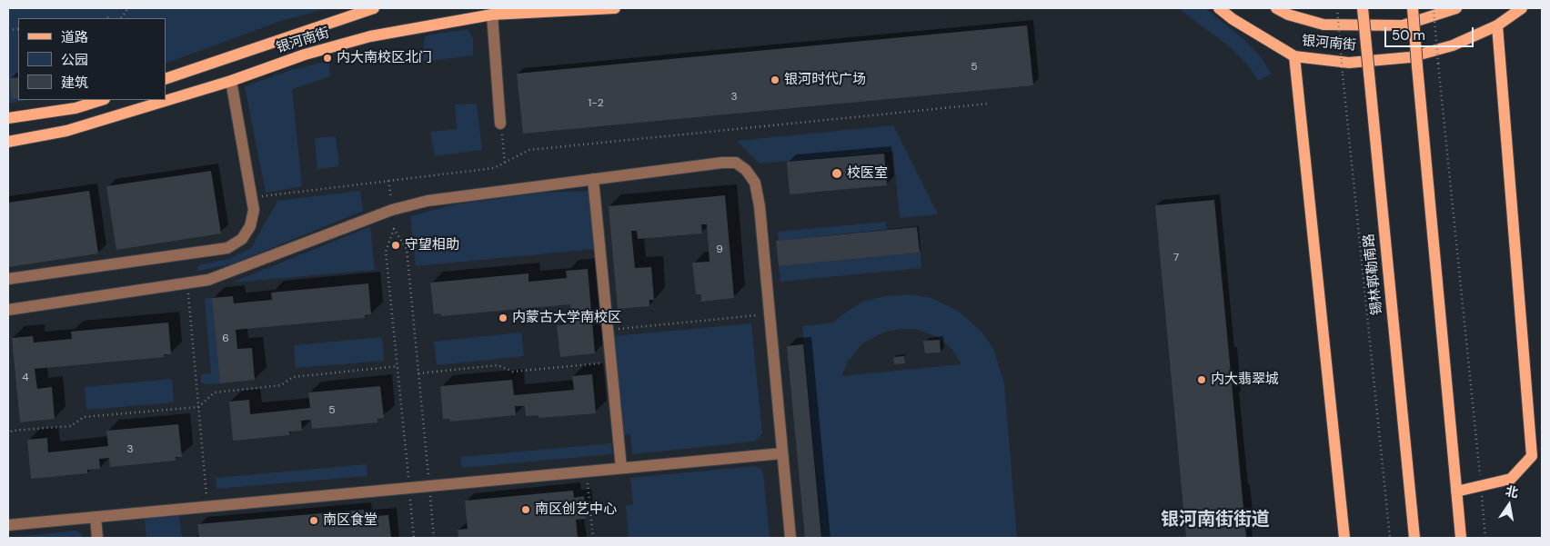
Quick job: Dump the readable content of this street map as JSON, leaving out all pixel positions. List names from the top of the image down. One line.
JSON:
{"streets":{"main road":["银河南街","锡林郭勒南路"]},"districts":["银河南街街道"],"places":["内大南校区北门","银河时代广场","校医室","守望相助","内蒙古大学南校区","内大翡翠城","南区创艺中心","南区食堂"],"house_numbers":["5","3","1-2","9","7","6","4","5","3"],"legend":["道路","公园","建筑"],"scale_bar":"50 m","north":"top"}
